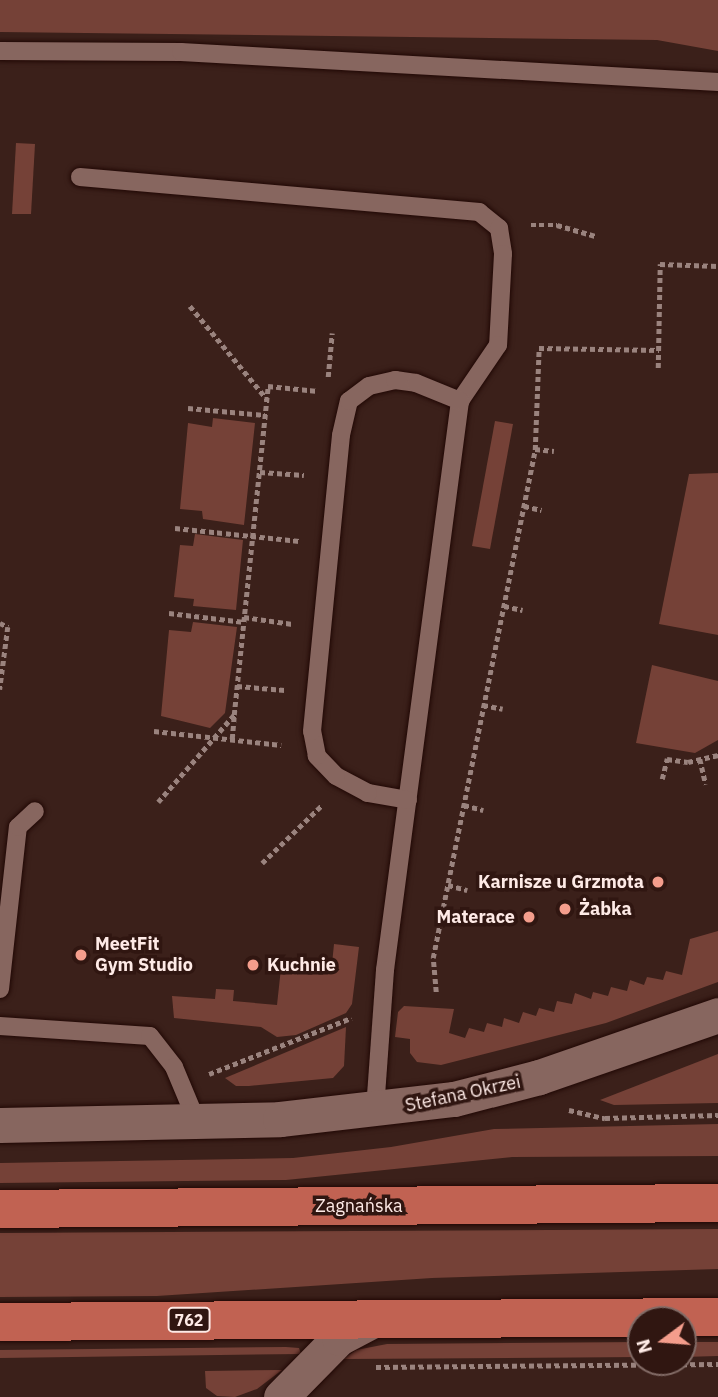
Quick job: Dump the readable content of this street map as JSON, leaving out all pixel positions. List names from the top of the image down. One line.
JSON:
{"streets":{"main road":["Zagnańska","762"],"street":["Stefana Okrzei"]},"places":["Karnisze u Grzmota","Żabka","Materace","MeetFit Gym Studio","Kuchnie"],"north":"left"}
